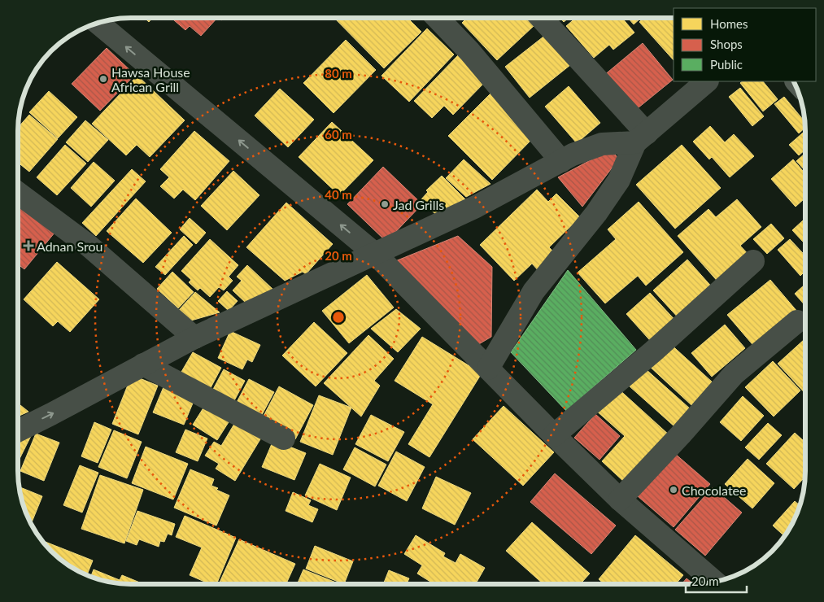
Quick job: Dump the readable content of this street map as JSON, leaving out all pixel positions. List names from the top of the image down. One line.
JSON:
{"places":{"other":["Hawsa House African Grill","Jad Grills","Chocolatee"],"health":["Adnan Srou"]},"legend":["Homes","Shops","Public"],"scale_bar":"20 m","rings":["80 m","60 m","40 m","20 m"]}
